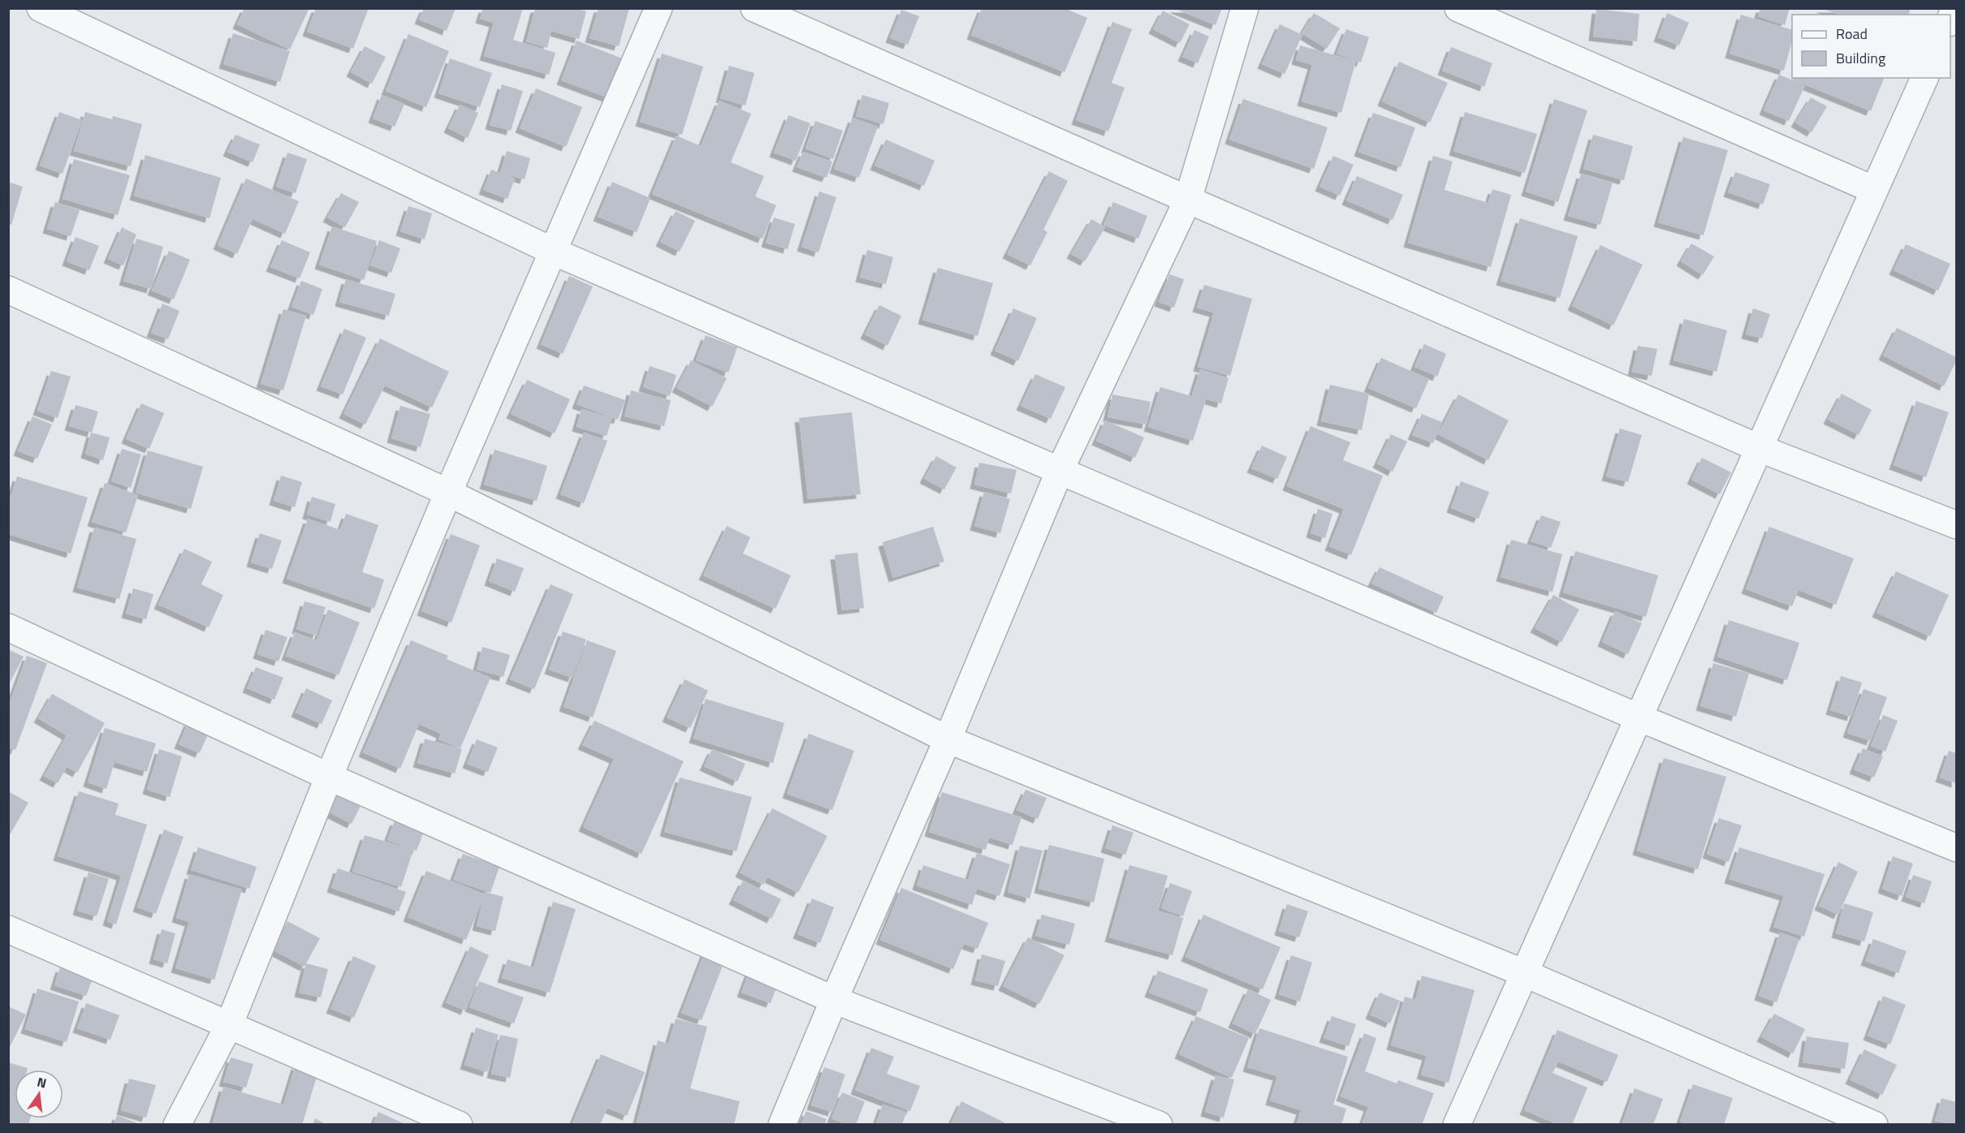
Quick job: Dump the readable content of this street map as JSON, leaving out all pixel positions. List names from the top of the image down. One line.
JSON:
{"legend":["Road","Building"],"north":"top"}
